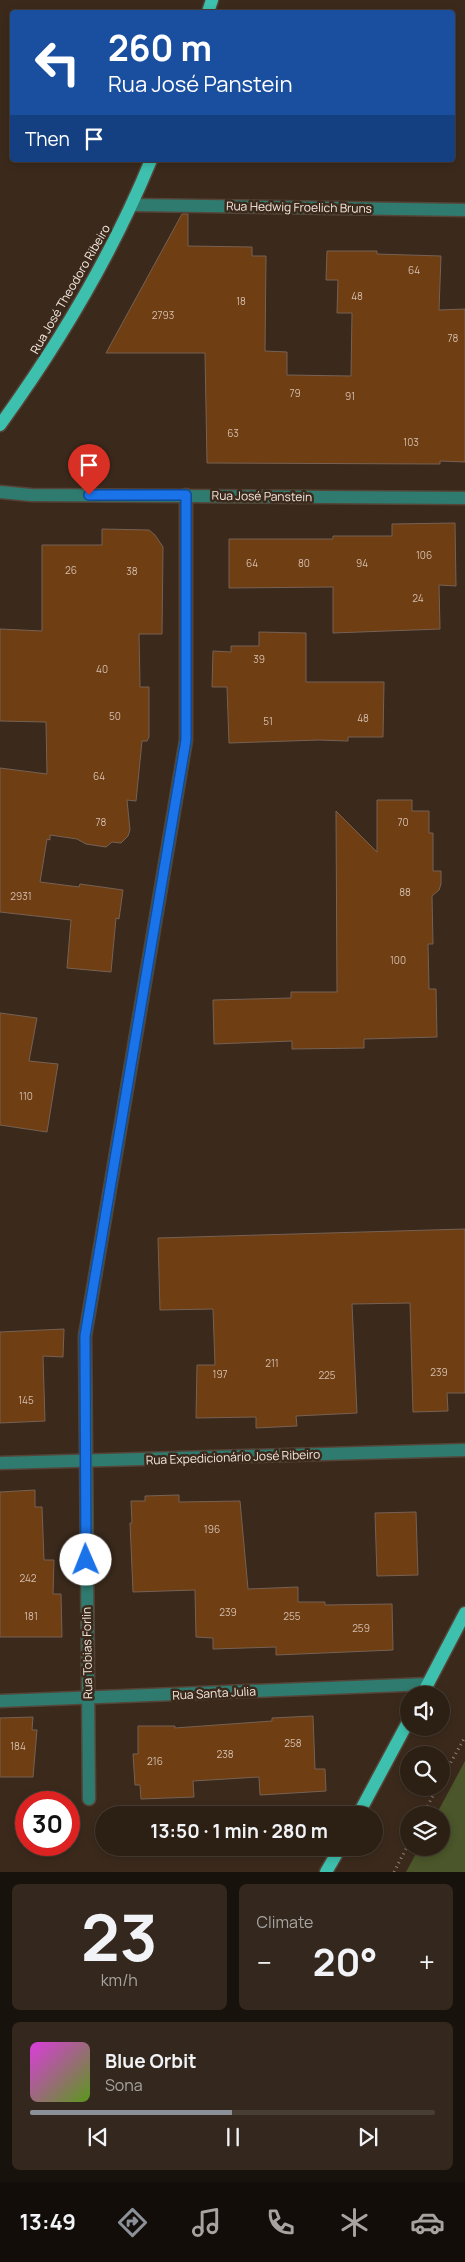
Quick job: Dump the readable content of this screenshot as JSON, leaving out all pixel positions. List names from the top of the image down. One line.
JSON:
{"streets":{"main road":["Rua José Theodoro Ribeiro"],"street":["Rua Hedwig Froelich Bruns","Rua José Panstein","Rua Expedicionário José Ribeiro","Rua Tobias Forlin","Rua Santa Julia"]},"crossings":[["Rua Hedwig Froelich Bruns","Rua José Theodoro Ribeiro"],["Rua José Panstein","Rua Tobias Forlin"],["Rua Expedicionário José Ribeiro","Rua Tobias Forlin"],["Rua Tobias Forlin","Rua Santa Julia"]],"house_numbers":["64","48","18","2793","78","79","91","63","103","106","64","80","94","26","38","24","39","40","50","48","51","64","78","70","88","2931","100","110","211","239","197","225","145","196","242","239","181","255","259","258","184","238","216"],"page":{"turn":["260 m","Rua José Panstein"],"then":"Then","limit":"30","trip":"13:50 · 1 min · 280 m","tile":[["23","km/h"],"Climate"],"heat":["−","20°","+"],"song":["Blue Orbit","Sona"],"tabs":"13:49"}}
